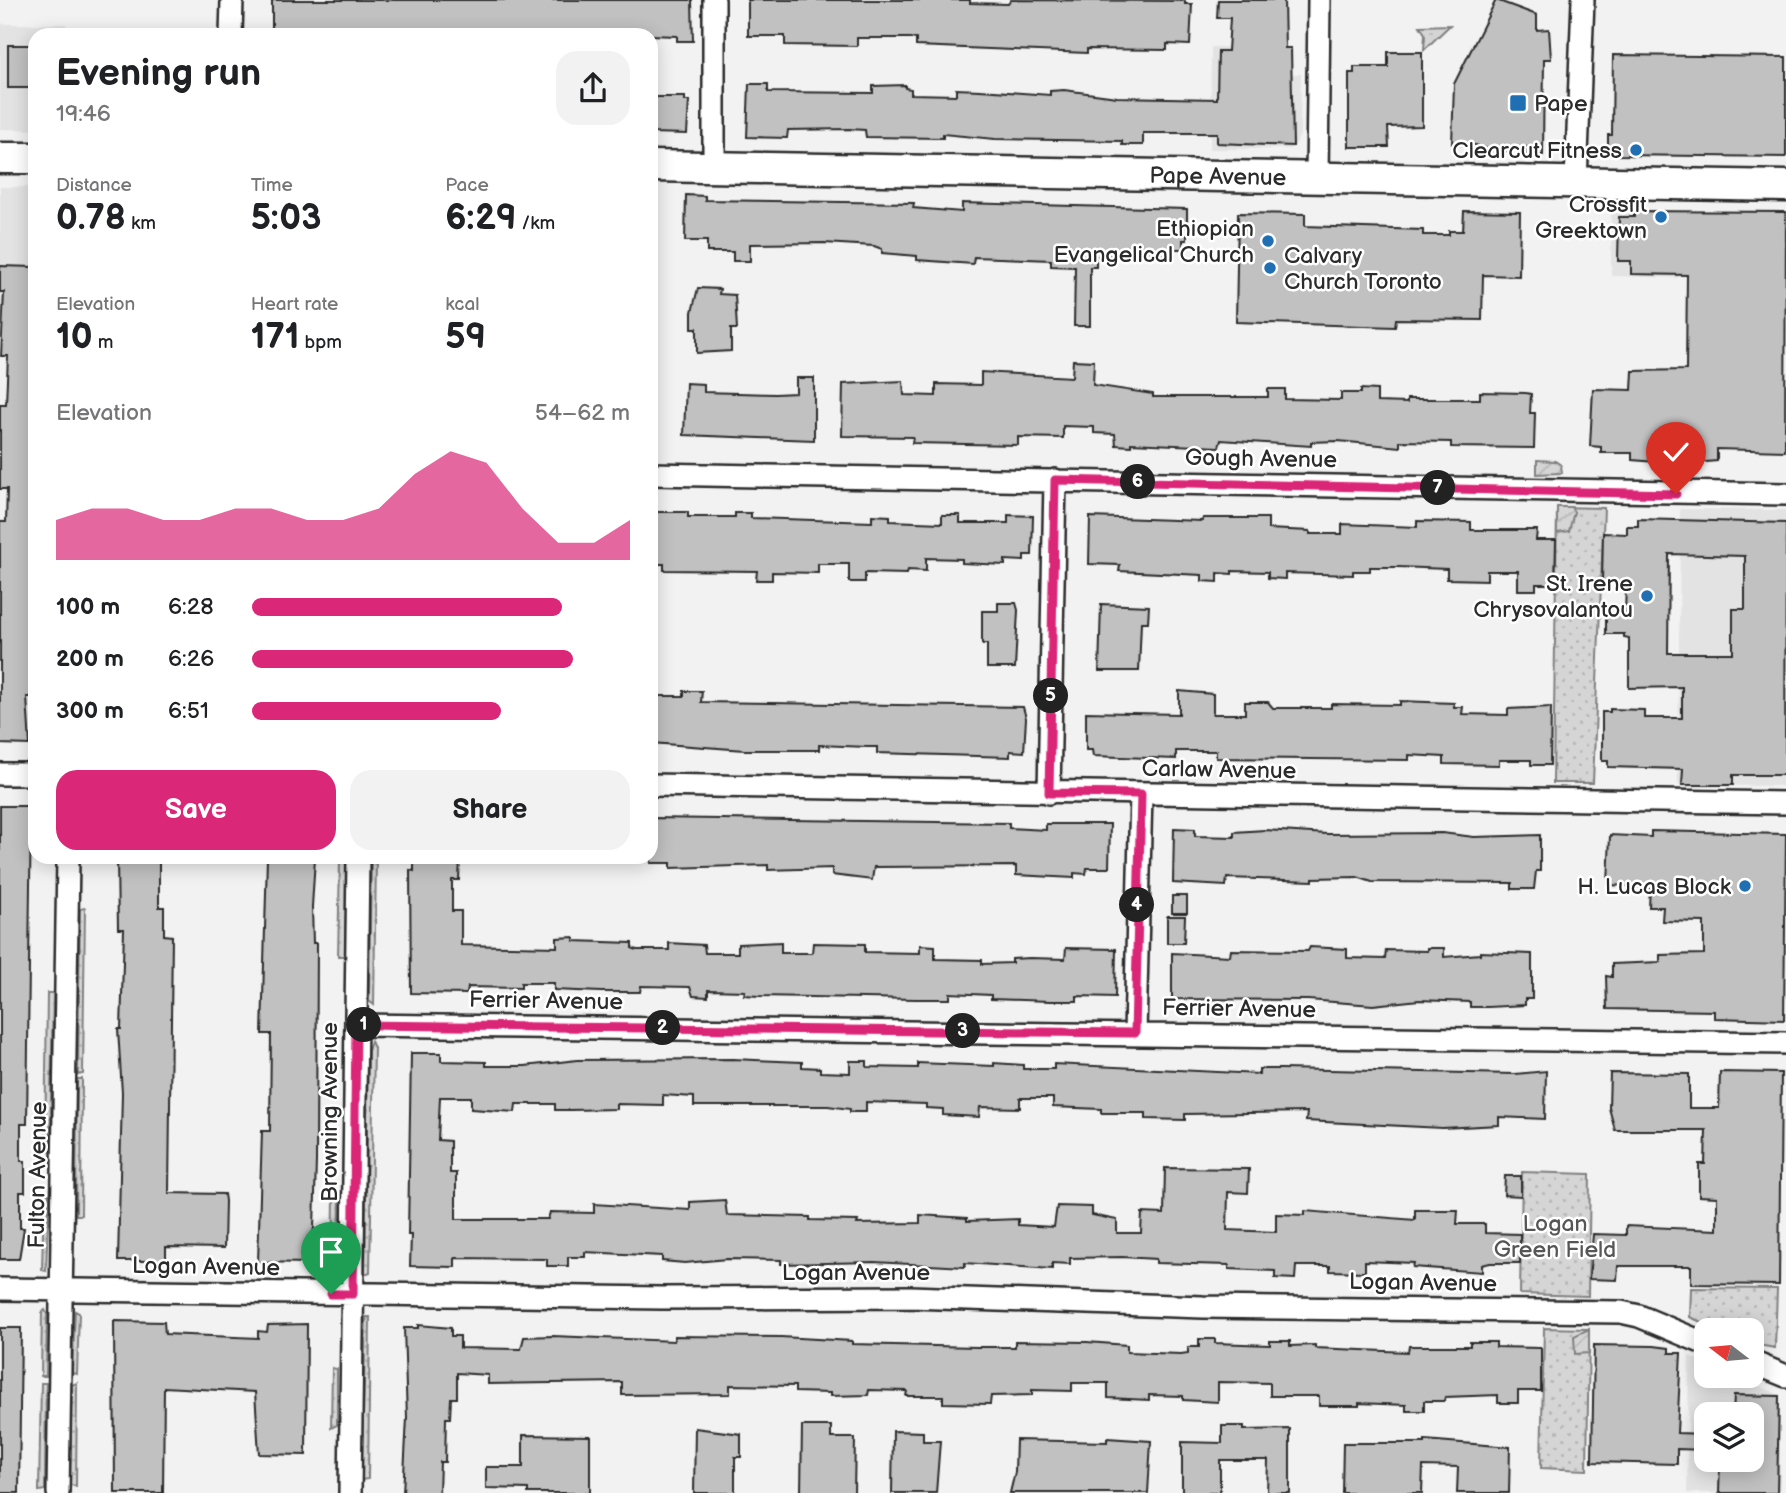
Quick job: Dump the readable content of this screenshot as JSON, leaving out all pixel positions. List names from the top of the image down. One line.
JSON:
{"streets":{"main road":["Pape Avenue"],"street":["Gough Avenue","Carlaw Avenue","Ferrier Avenue","Browning Avenue","Fulton Avenue","Logan Avenue"]},"crossings":[["Ferrier Avenue","Browning Avenue"],["Browning Avenue","Logan Avenue"],["Fulton Avenue","Logan Avenue"]],"parks":["Logan Green Field"],"places":{"transit":["Pape"],"other":["Clearcut Fitness","Crossfit Greektown","Ethiopian Evangelical Church","Calvary Church Toronto","St. Irene Chrysovalantou","H. Lucas Block"]},"north":"left","page":{"heading":["Evening run","19:46"],"stats":[["Distance","0.78 km"],["Time","5:03"],["Pace","6:29 /km"],["Elevation","10 m"],["Heart rate","171 bpm"],["kcal","59"]],"chart":["Elevation","54–62 m"],"pins":["6","7","5","4","1","2","3"],"list":[{"name":"100 m","note":"6:28"},{"name":"200 m","note":"6:26"},{"name":"300 m","note":"6:51"}],"buttons":["Save","Share"]}}
